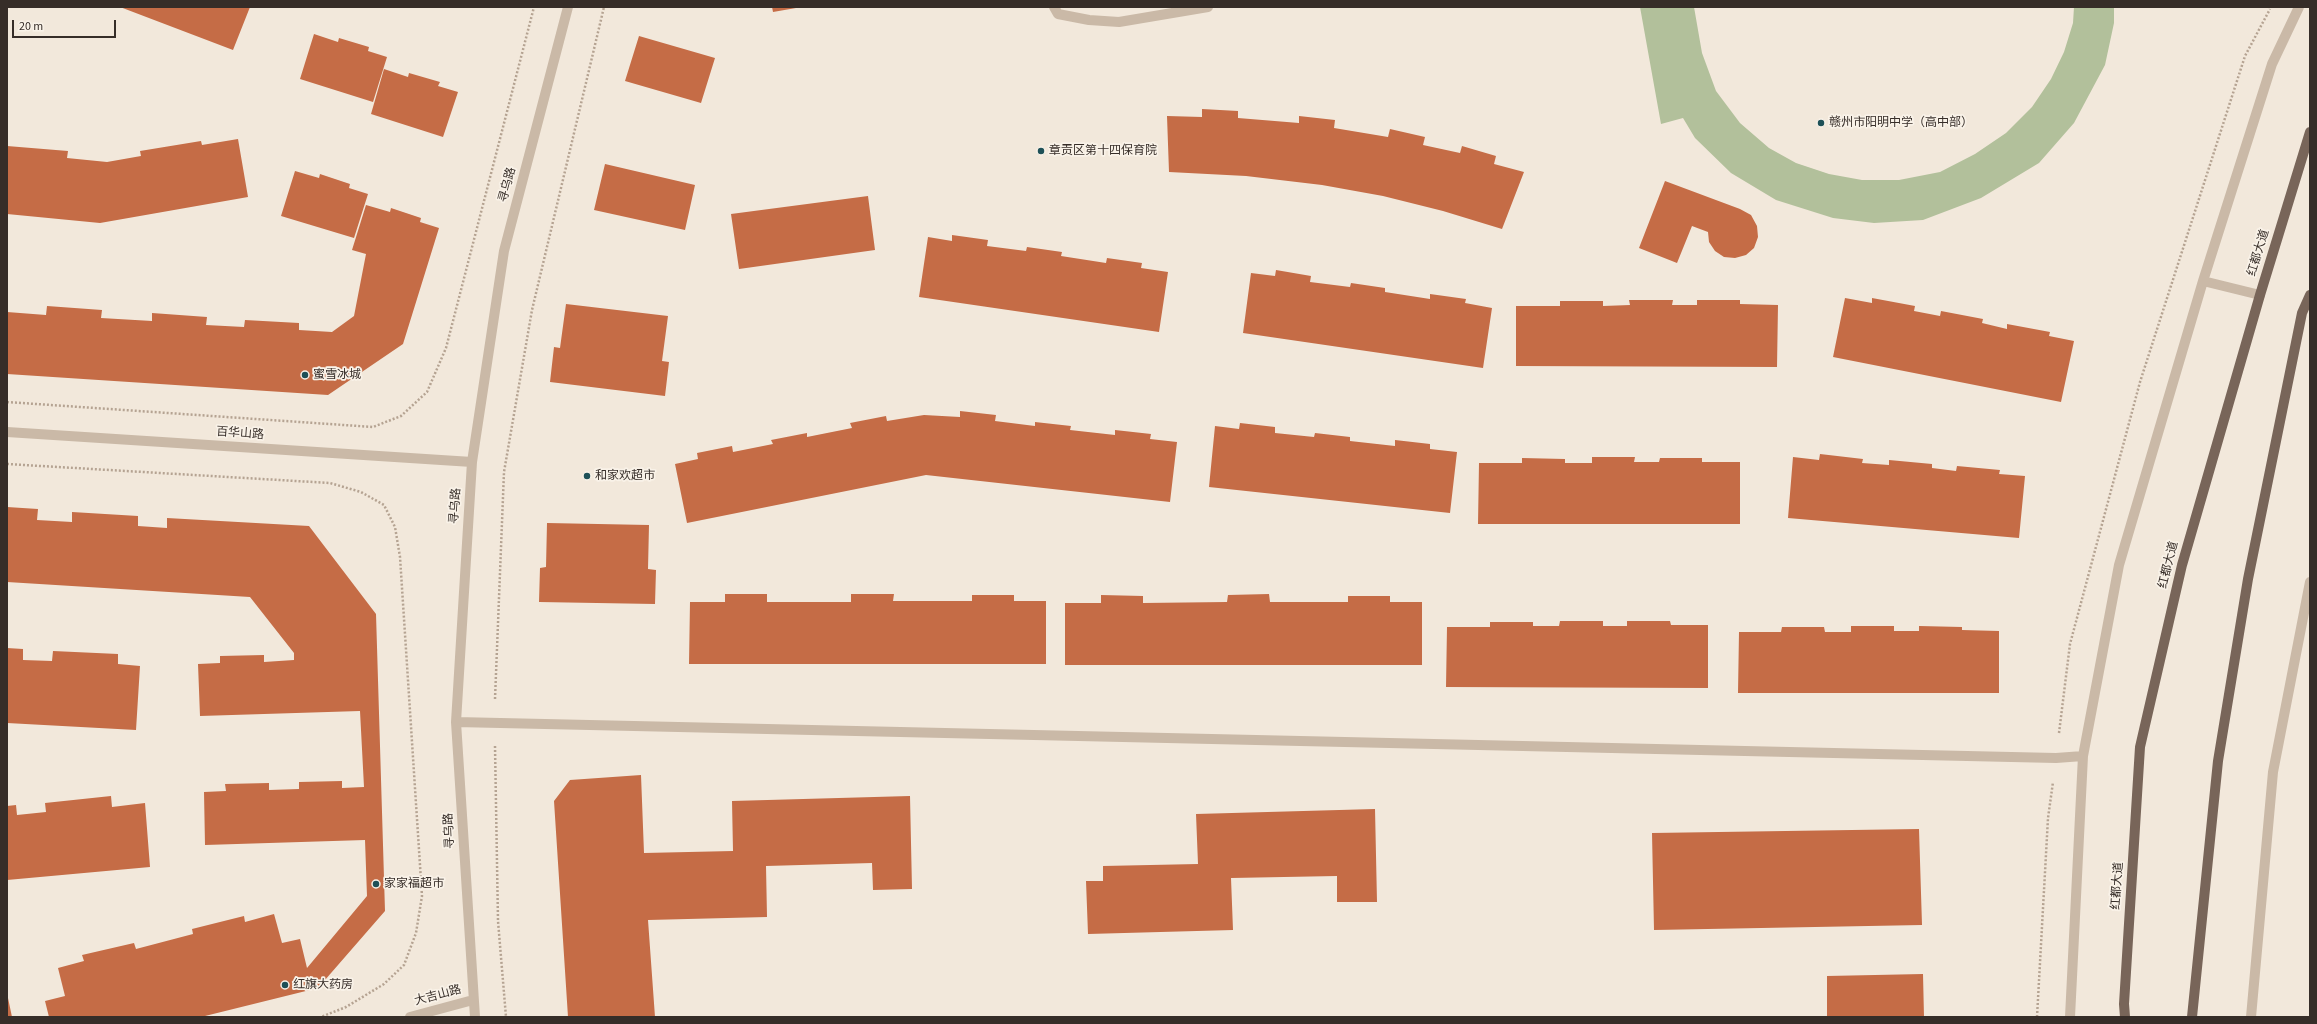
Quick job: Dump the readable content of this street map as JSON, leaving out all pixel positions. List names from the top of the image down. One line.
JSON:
{"streets":{"main road":["红都大道"],"street":["寻乌路","百华山路","大吉山路"]},"crossings":[["寻乌路","百华山路"],["寻乌路","大吉山路"]],"places":["赣州市阳明中学（高中部）","章贡区第十四保育院","蜜雪冰城","和家欢超市","家家福超市","红旗大药房"],"scale_bar":"20 m"}
